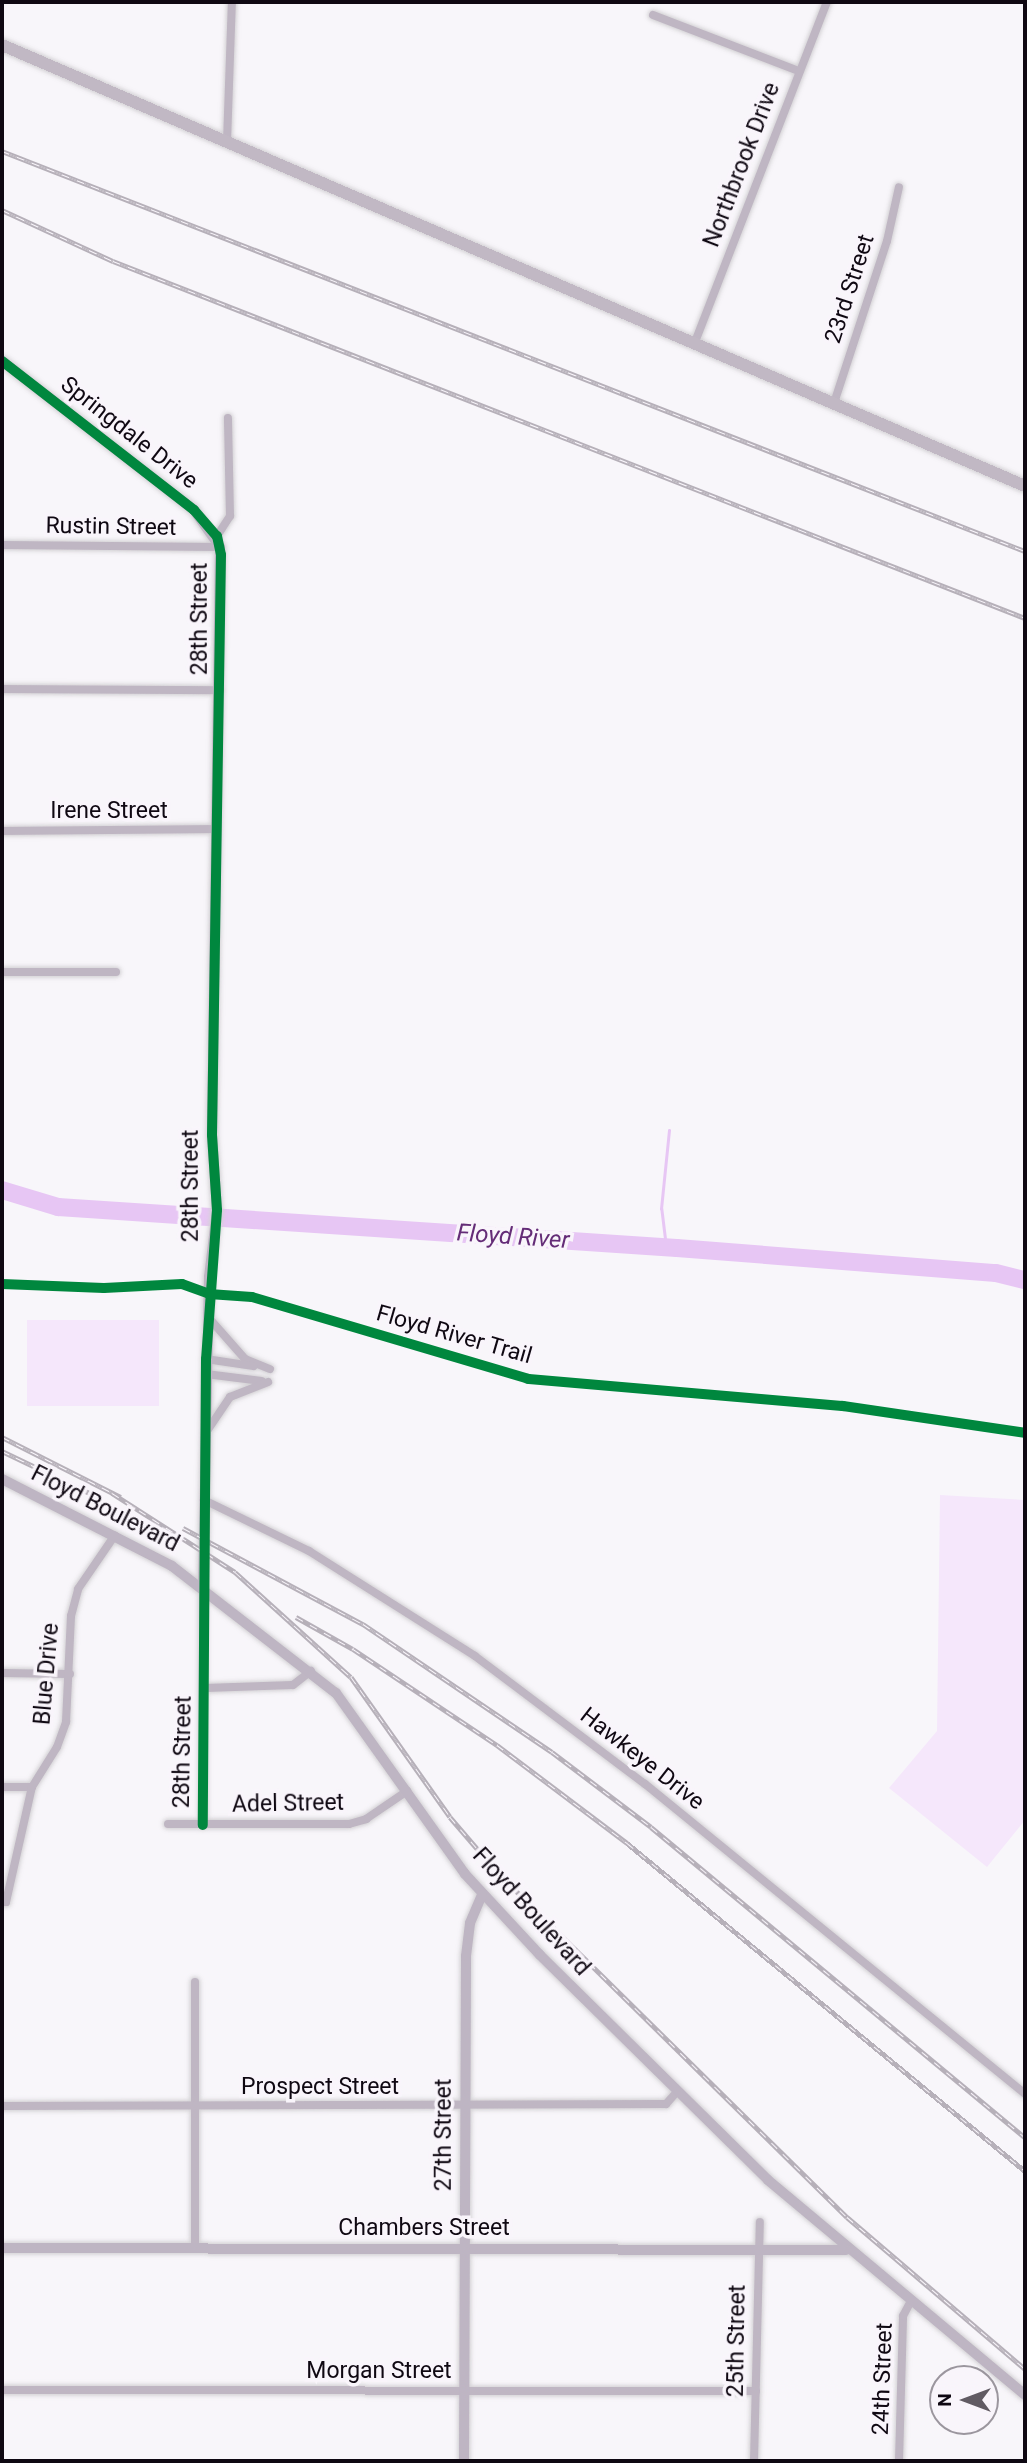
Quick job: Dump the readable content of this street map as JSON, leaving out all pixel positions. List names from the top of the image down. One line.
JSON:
{"streets":{"main road":["Springdale Drive","28th Street","Floyd Boulevard","27th Street","Chambers Street"],"street":["Northbrook Drive","23rd Street","Rustin Street","Irene Street","Blue Drive","Hawkeye Drive","Adel Street","Prospect Street","25th Street","Morgan Street","24th Street"],"cycle path":["Floyd River Trail"]},"crossings":[["Springdale Drive","Rustin Street"],["Springdale Drive","28th Street"],["Rustin Street","28th Street"],["28th Street","Irene Street"],["28th Street","Floyd Boulevard"],["28th Street","Hawkeye Drive"],["28th Street","Adel Street"],["Floyd Boulevard","Blue Drive"],["Floyd Boulevard","Adel Street"],["Floyd Boulevard","Prospect Street"],["Floyd Boulevard","27th Street"],["Floyd Boulevard","Chambers Street"],["Floyd Boulevard","24th Street"],["Prospect Street","27th Street"],["27th Street","Chambers Street"],["27th Street","Morgan Street"],["Chambers Street","25th Street"],["25th Street","Morgan Street"]],"water":["Floyd River"],"north":"left"}
